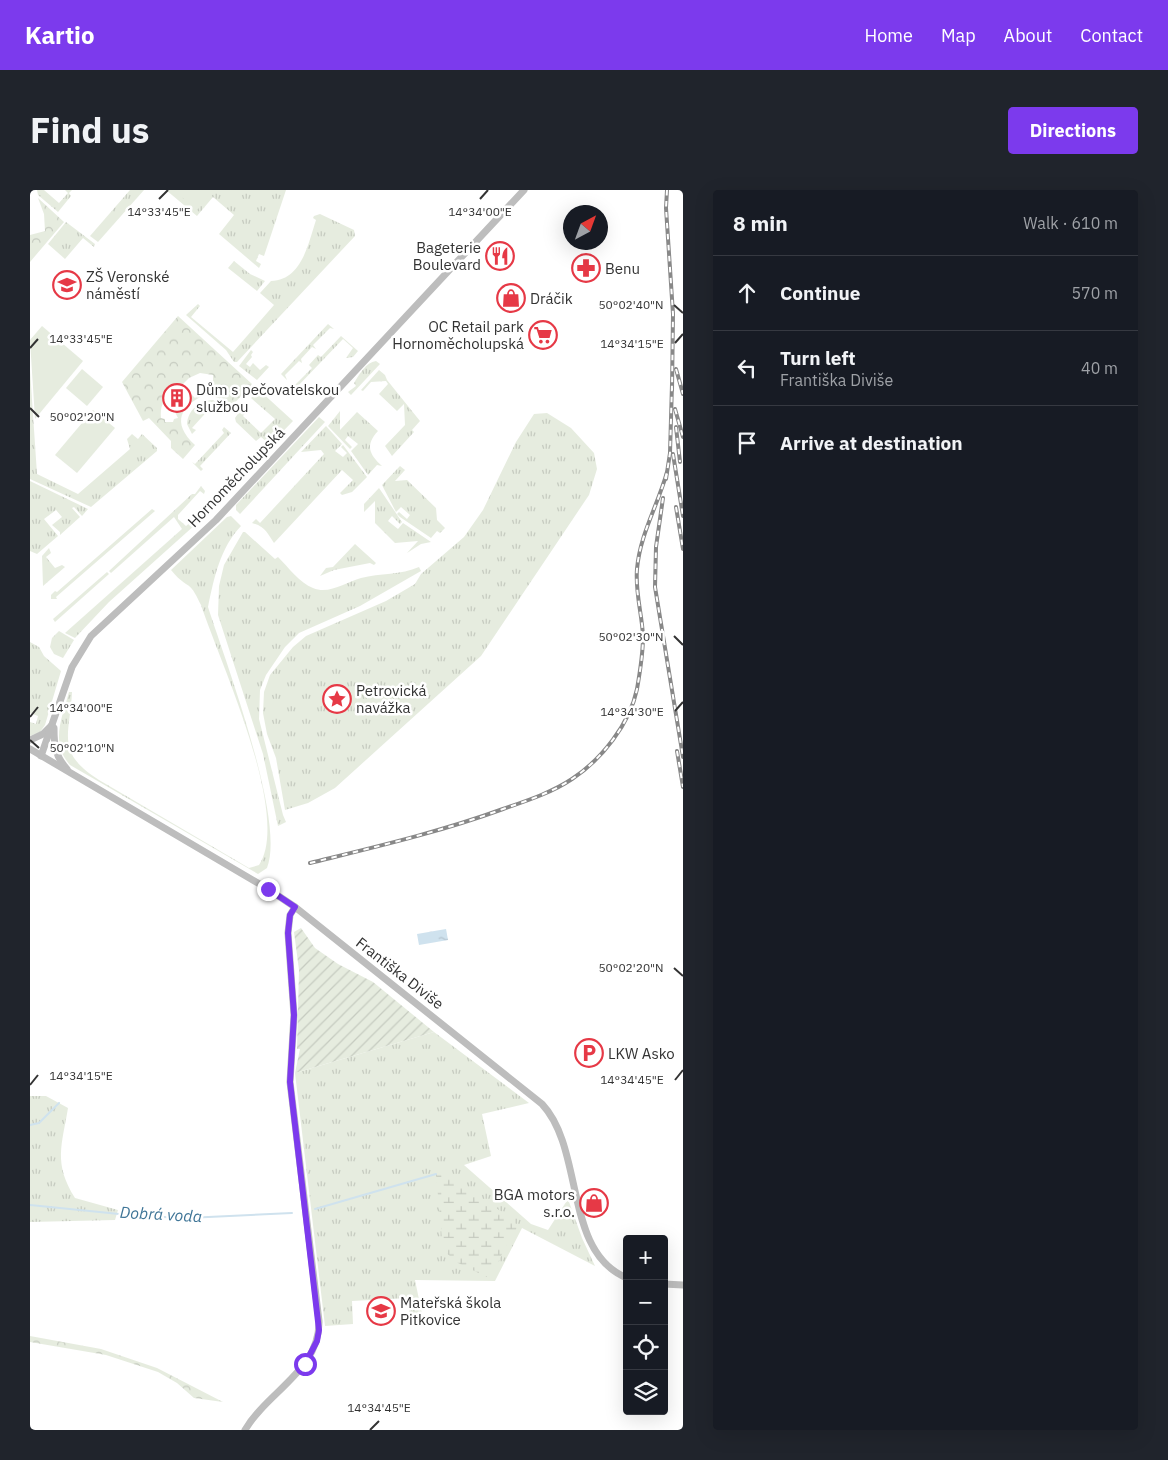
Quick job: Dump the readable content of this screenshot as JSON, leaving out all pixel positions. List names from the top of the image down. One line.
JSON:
{"streets":{"street":["Hornoměcholupská","Františka Diviše"]},"water":["Dobrá voda"],"places":{"restaurant":["Bageterie Boulevard"],"pharmacy":["Benu"],"school or university":["ZŠ Veronské náměstí","Mateřská škola Pitkovice"],"shop":["Dráčik","BGA motors s.r.o."],"supermarket":["OC Retail park Hornoměcholupská"],"building":["Dům s pečovatelskou službou"],"place":["Petrovická navážka"],"parking":["LKW Asko"]},"north":"top right","page":{"header":"Kartio","nav":["Home","Map","About","Contact"],"title":"Find us","buttons":"Directions","heading":["8 min","Walk · 610 m"],"list":[["Continue","570 m"],["Turn left","Františka Diviše","40 m"],"Arrive at destination"],"map_buttons":["+","−"]},"coordinates":["14°33'45\"E","14°34'00\"E","50°02'40\"N","14°34'15\"E","50°02'20\"N","50°02'30\"N","14°34'30\"E","50°02'10\"N","14°34'45\"E"]}
